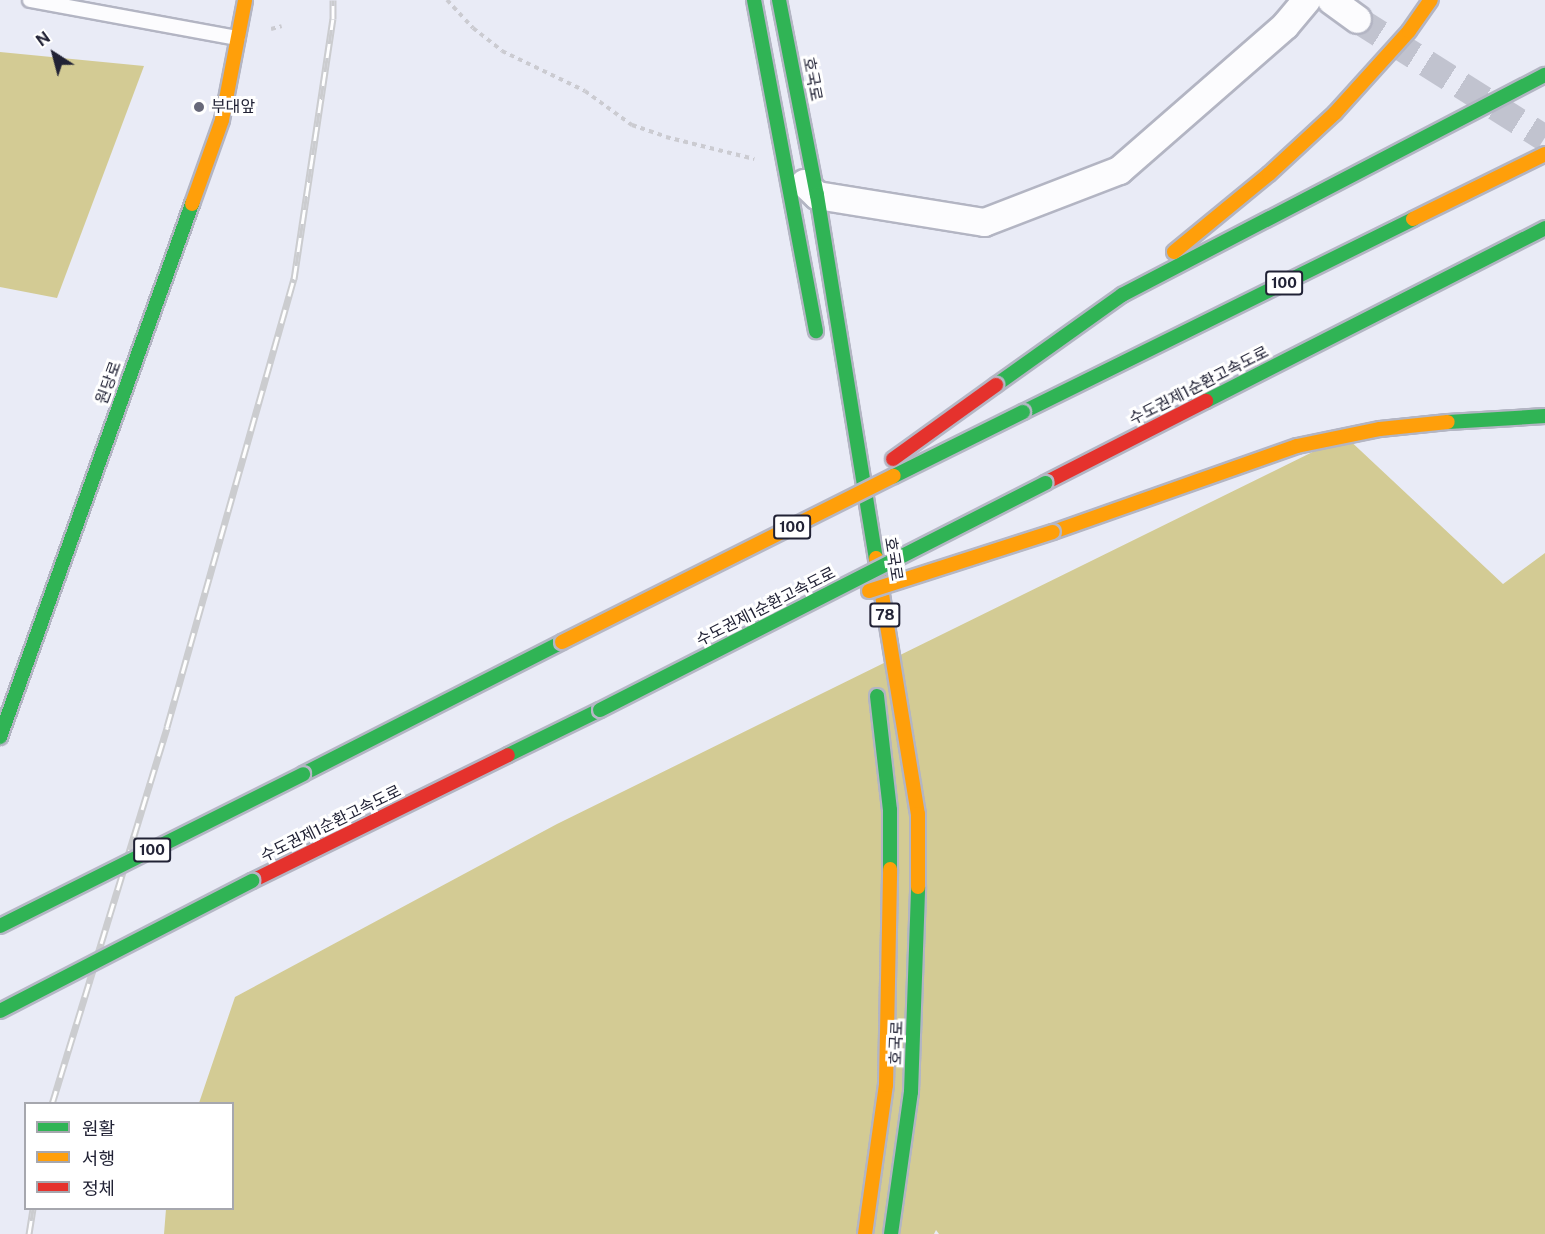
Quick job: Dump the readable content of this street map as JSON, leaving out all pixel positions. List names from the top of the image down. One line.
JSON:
{"streets":{"main road":["호국로","100","원당로","수도권제1순환고속도로","78"]},"places":["부대앞"],"legend":["원활","서행","정체"],"north":"top left"}
